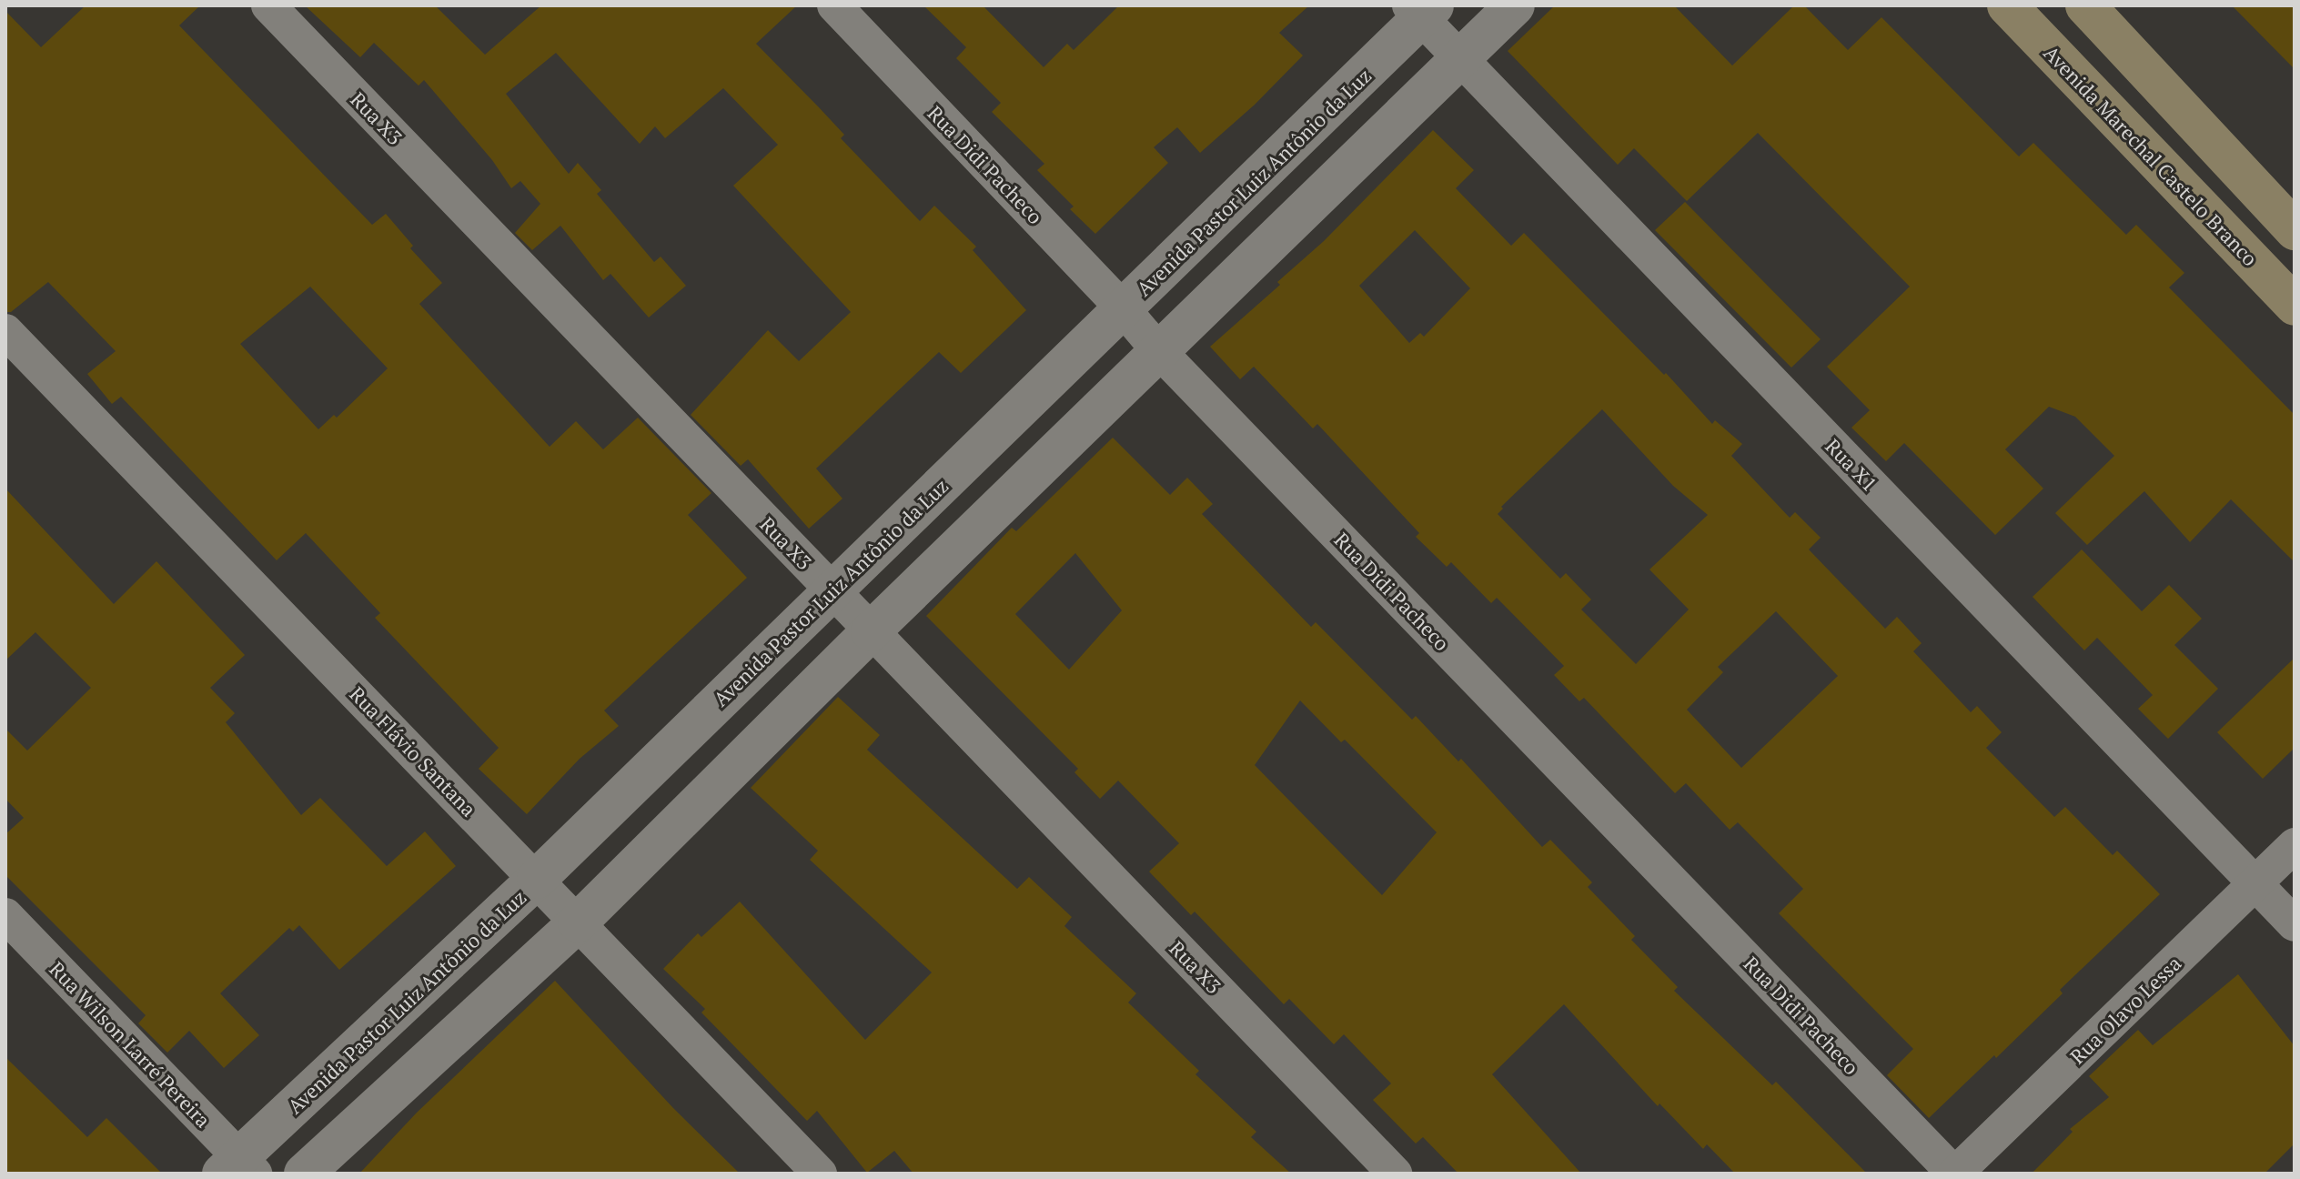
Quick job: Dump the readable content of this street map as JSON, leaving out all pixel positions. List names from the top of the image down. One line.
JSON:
{"streets":{"main road":["Avenida Marechal Castelo Branco"],"street":["Rua X3","Rua Didi Pacheco","Avenida Pastor Luiz Antônio da Luz","Rua X1","Rua Flávio Santana","Rua Olavo Lessa","Rua Wilson Larré Pereira"]},"crossings":[["Rua X3","Avenida Pastor Luiz Antônio da Luz"],["Rua Didi Pacheco","Avenida Pastor Luiz Antônio da Luz"],["Rua Didi Pacheco","Rua Olavo Lessa"],["Avenida Pastor Luiz Antônio da Luz","Rua X1"],["Avenida Pastor Luiz Antônio da Luz","Rua Flávio Santana"],["Avenida Pastor Luiz Antônio da Luz","Rua Wilson Larré Pereira"],["Rua X1","Rua Olavo Lessa"]]}
